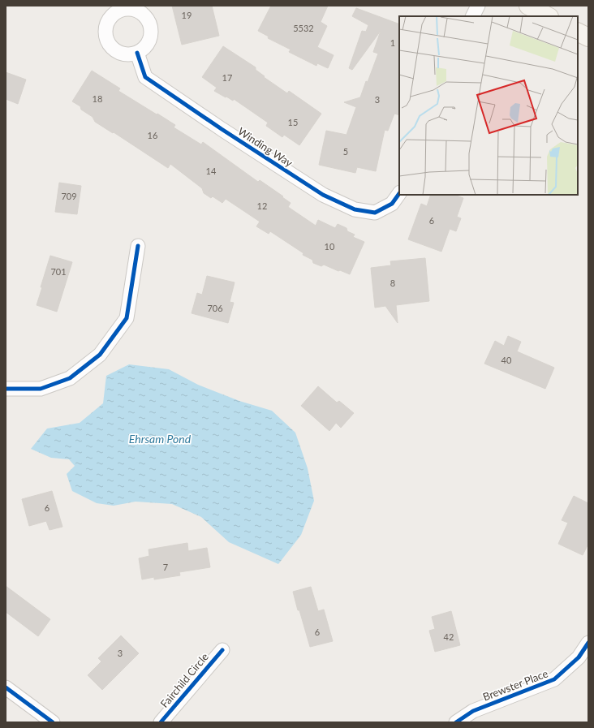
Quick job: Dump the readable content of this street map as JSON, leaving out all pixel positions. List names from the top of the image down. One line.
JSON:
{"streets":{"street":["Winding Way","Fairchild Circle","Brewster Place"]},"water":["Ehrsam Pond"],"house_numbers":["19","5532","1","17","18","3","15","16","5","14","709","12","6","10","701","8","706","40","6","7","6","42","3"]}
